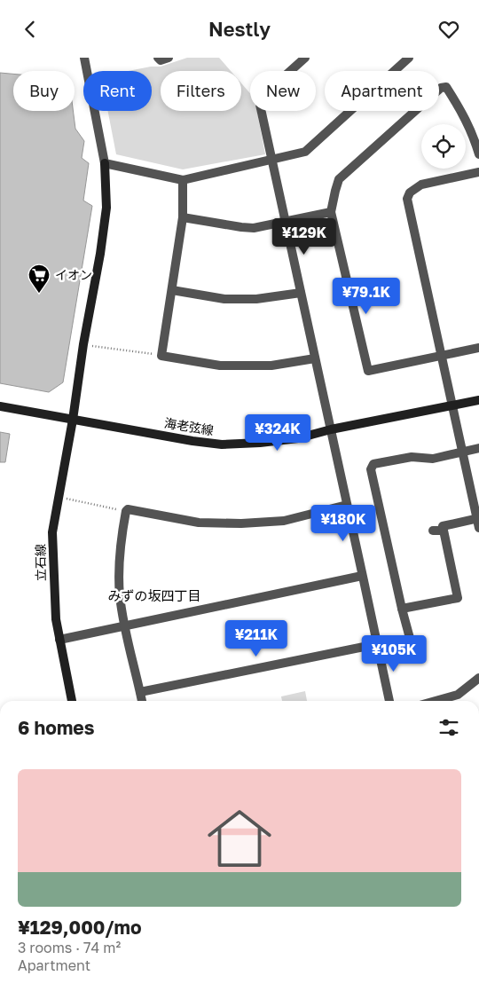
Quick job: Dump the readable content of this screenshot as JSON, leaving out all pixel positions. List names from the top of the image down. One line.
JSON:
{"streets":{"street":["海老弦線","立石線"]},"crossings":[["海老弦線","立石線"]],"districts":["みずの坂四丁目"],"places":{"supermarket":["イオン"]},"page":{"header":"Nestly","chip":["Buy","Rent","Filters","New","Apartment"],"price":["¥129K","¥79.1K","¥324K","¥180K","¥211K","¥105K"],"heading":"6 homes","list":[{"name":"¥129,000/mo","note":"3 rooms · 74 m² · Apartment"}]}}
